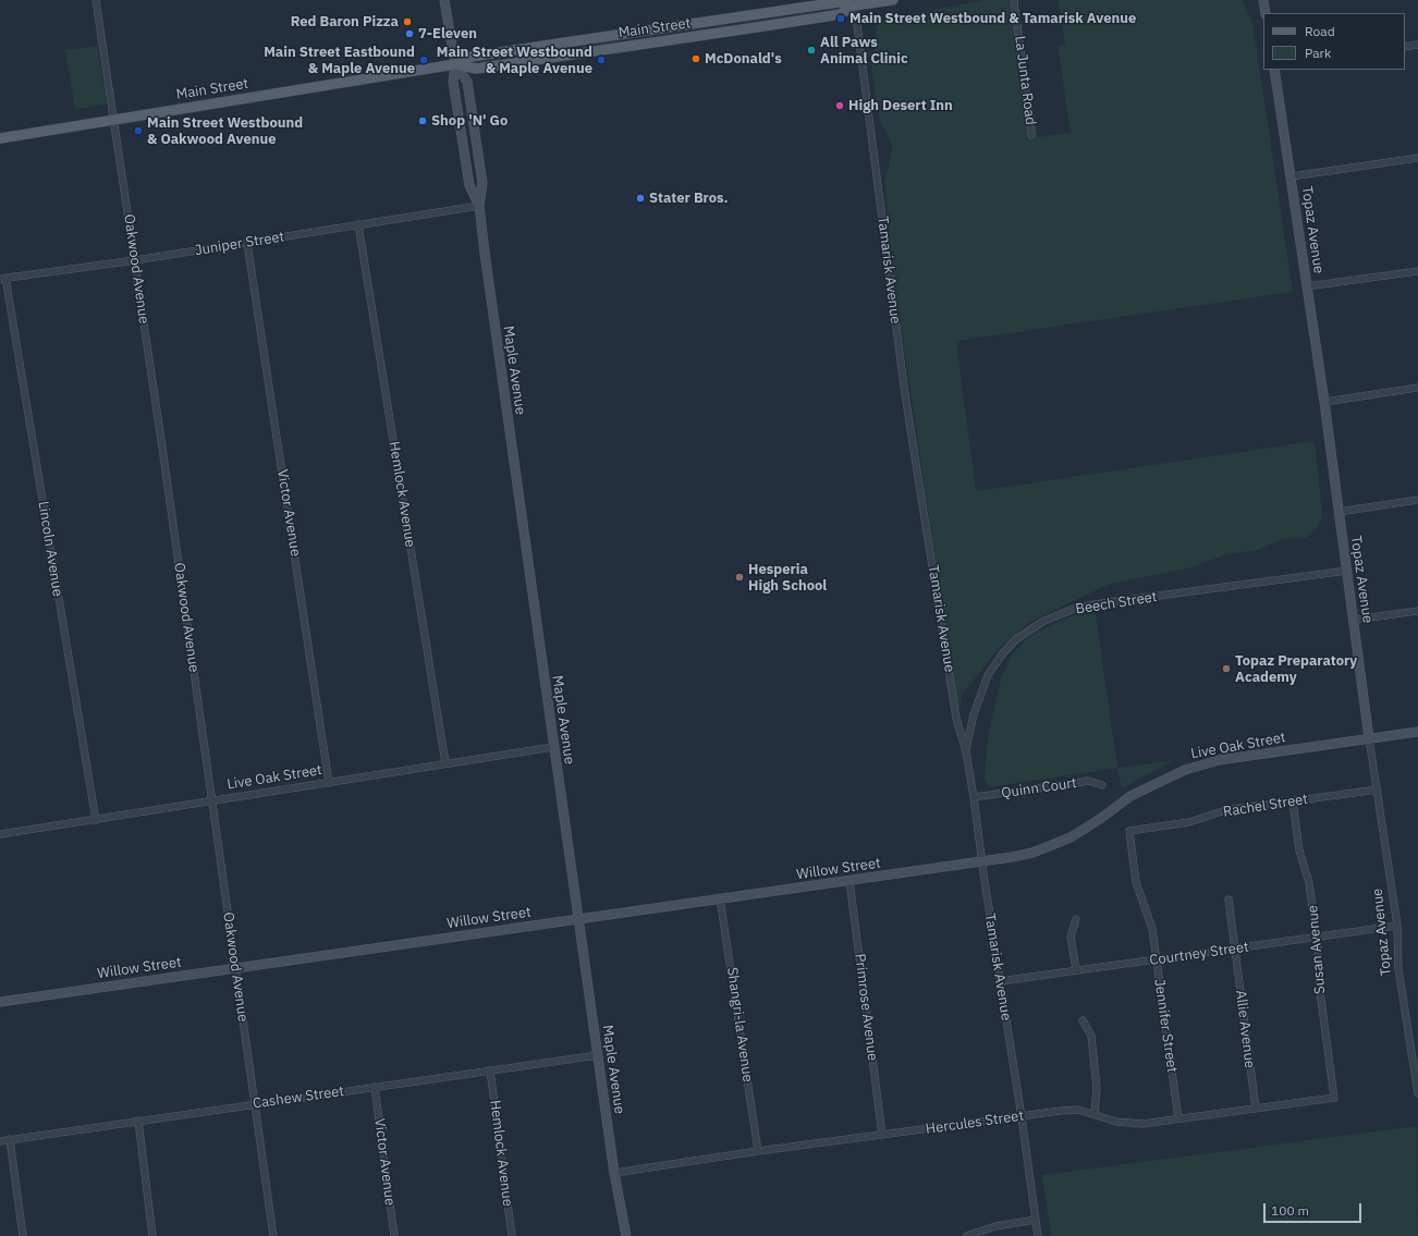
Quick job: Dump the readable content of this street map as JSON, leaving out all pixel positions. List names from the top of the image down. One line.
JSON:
{"streets":{"main road":["Main Street"],"street":["La Junta Road","Topaz Avenue","Juniper Street","Oakwood Avenue","Tamarisk Avenue","Maple Avenue","Hemlock Avenue","Victor Avenue","Lincoln Avenue","Beech Street","Live Oak Street","Quinn Court","Rachel Street","Willow Street","Susan Avenue","Courtney Street","Primrose Avenue","Shangri-la Avenue","Jennifer Street","Allie Avenue","Cashew Street","Hercules Street"]},"crossings":[["Main Street","Oakwood Avenue"],["Main Street","Tamarisk Avenue"],["Main Street","Maple Avenue"],["Topaz Avenue","Beech Street"],["Topaz Avenue","Live Oak Street"],["Topaz Avenue","Rachel Street"],["Topaz Avenue","Courtney Street"],["Juniper Street","Oakwood Avenue"],["Juniper Street","Maple Avenue"],["Juniper Street","Hemlock Avenue"],["Juniper Street","Victor Avenue"],["Juniper Street","Lincoln Avenue"],["Oakwood Avenue","Live Oak Street"],["Oakwood Avenue","Willow Street"],["Oakwood Avenue","Cashew Street"],["Tamarisk Avenue","Beech Street"],["Tamarisk Avenue","Live Oak Street"],["Tamarisk Avenue","Quinn Court"],["Tamarisk Avenue","Willow Street"],["Tamarisk Avenue","Courtney Street"],["Tamarisk Avenue","Hercules Street"],["Maple Avenue","Live Oak Street"],["Maple Avenue","Willow Street"],["Maple Avenue","Cashew Street"],["Maple Avenue","Hercules Street"],["Hemlock Avenue","Live Oak Street"],["Hemlock Avenue","Cashew Street"],["Victor Avenue","Live Oak Street"],["Victor Avenue","Cashew Street"],["Lincoln Avenue","Live Oak Street"],["Live Oak Street","Willow Street"],["Rachel Street","Susan Avenue"],["Rachel Street","Jennifer Street"],["Willow Street","Primrose Avenue"],["Willow Street","Shangri-la Avenue"],["Susan Avenue","Courtney Street"],["Susan Avenue","Hercules Street"],["Courtney Street","Jennifer Street"],["Courtney Street","Allie Avenue"],["Primrose Avenue","Hercules Street"],["Shangri-la Avenue","Hercules Street"],["Jennifer Street","Hercules Street"],["Allie Avenue","Hercules Street"]],"places":["Main Street Westbound & Tamarisk Avenue","Red Baron Pizza","7-Eleven","All Paws Animal Clinic","McDonald's","Main Street Eastbound & Maple Avenue","Main Street Westbound & Maple Avenue","High Desert Inn","Shop 'N' Go","Main Street Westbound & Oakwood Avenue","Stater Bros.","Hesperia High School","Topaz Preparatory Academy"],"legend":["Road","Park"],"scale_bar":"100 m"}
